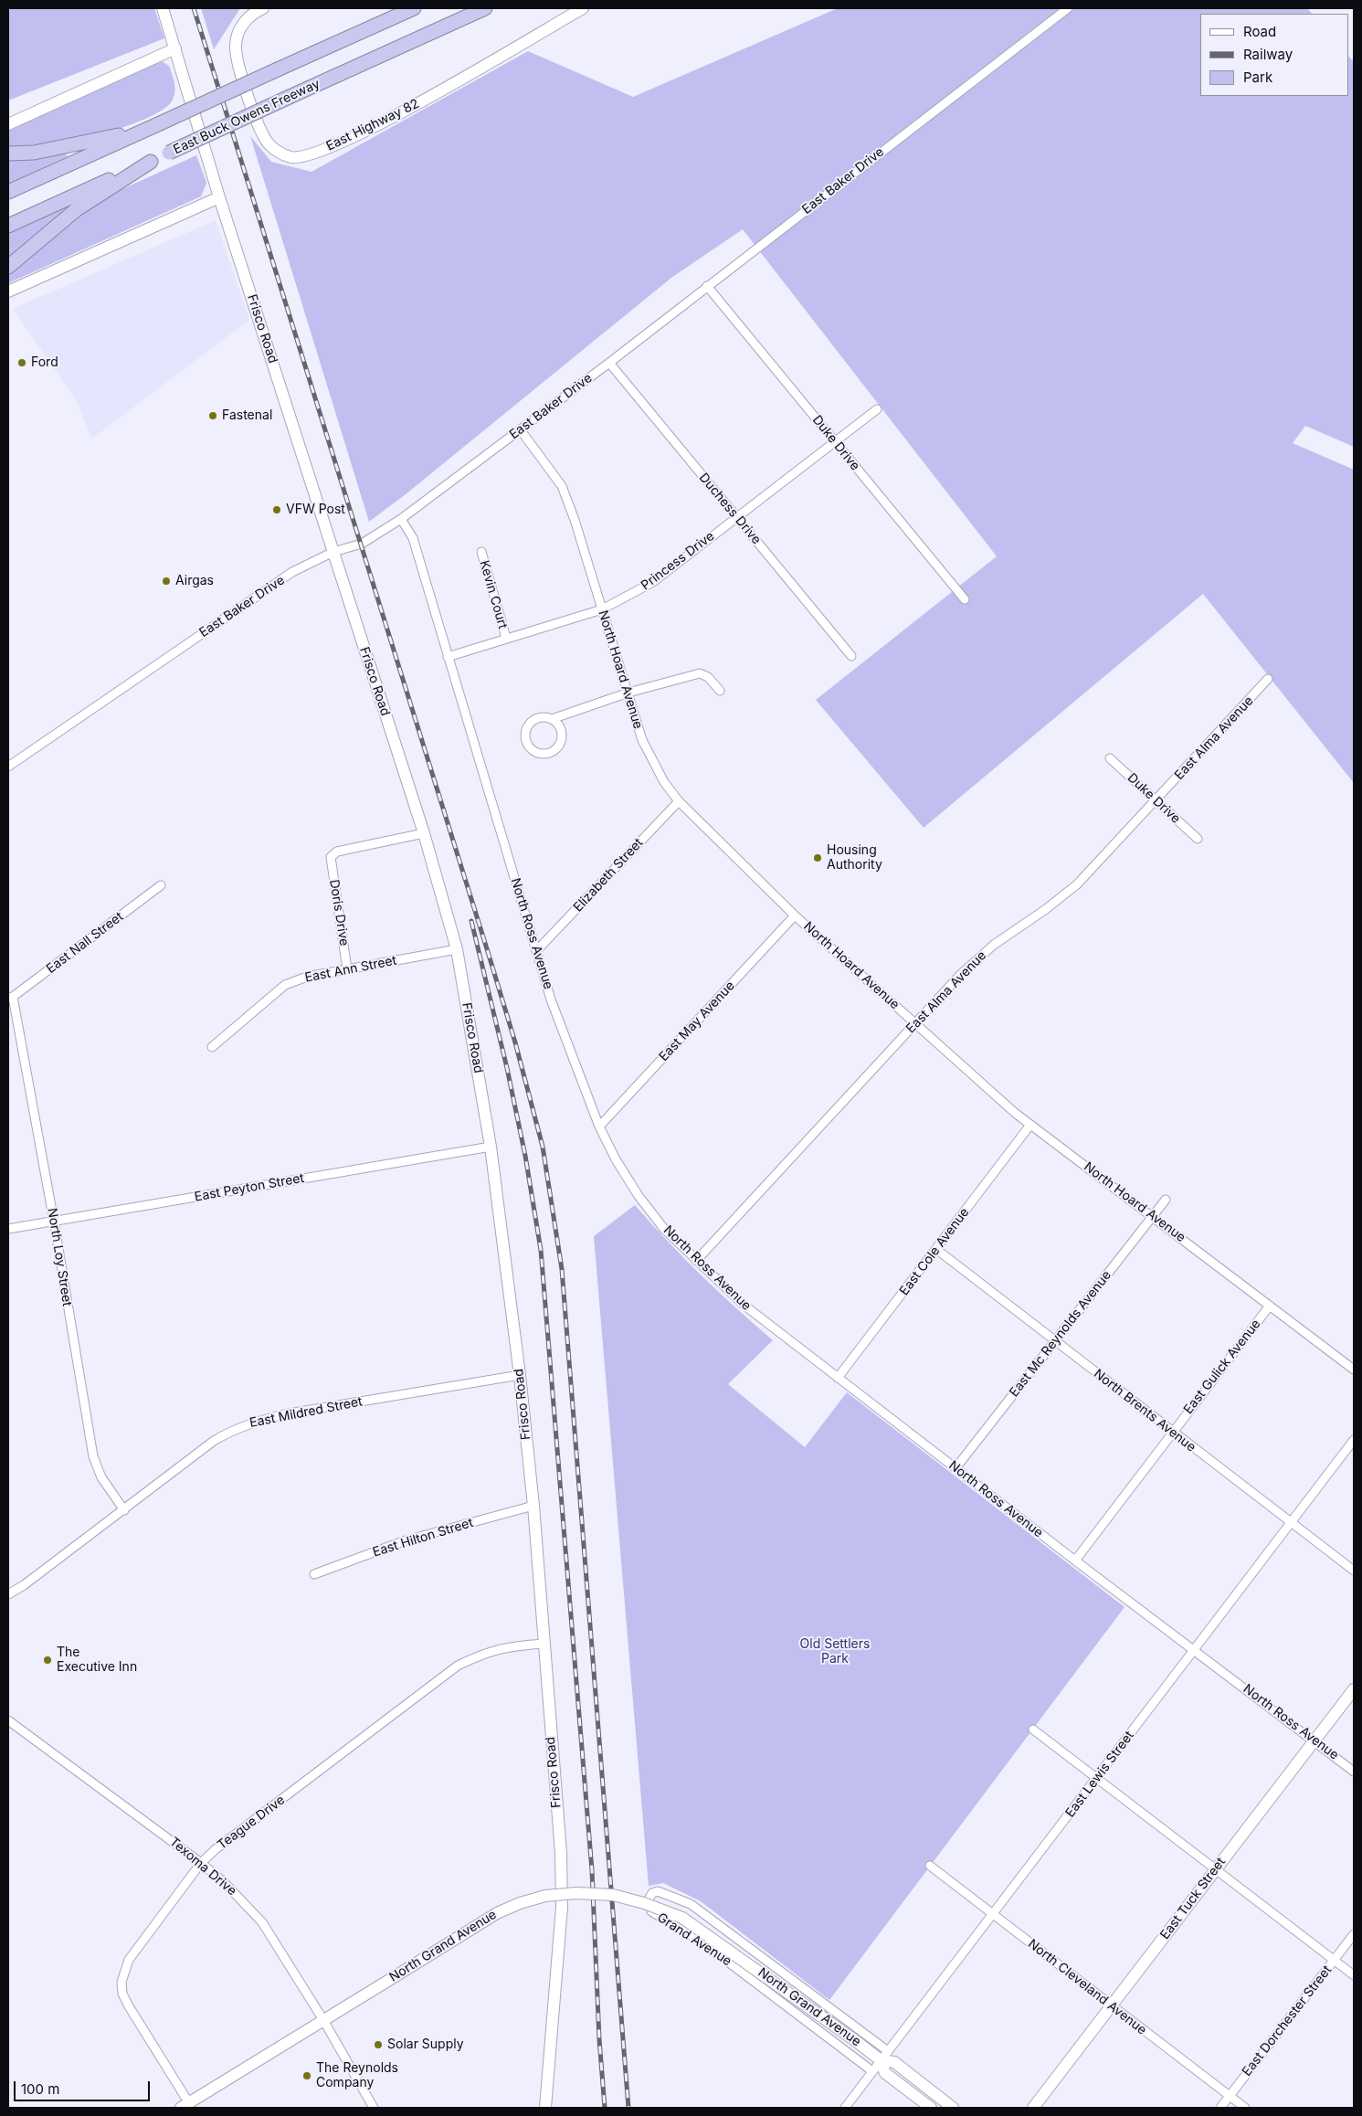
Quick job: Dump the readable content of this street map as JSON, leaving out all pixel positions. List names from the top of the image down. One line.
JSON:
{"streets":{"highway":["East Buck Owens Freeway"],"street":["East Highway 82","East Baker Drive","Frisco Road","Duke Drive","Duchess Drive","Princess Drive","Kevin Court","North Hoard Avenue","East Alma Avenue","Elizabeth Street","Doris Drive","North Ross Avenue","East Nall Street","East Ann Street","East May Avenue","East Peyton Street","East Cole Avenue","North Loy Street","East Mc Reynolds Avenue","East Gulick Avenue","North Brents Avenue","East Mildred Street","East Hilton Street","East Lewis Street","Teague Drive","Texoma Drive","East Tuck Street","Grand Avenue","North Grand Avenue","North Cleveland Avenue","East Dorchester Street"]},"crossings":[["East Baker Drive","Frisco Road"],["East Baker Drive","Duke Drive"],["East Baker Drive","Duchess Drive"],["East Baker Drive","North Hoard Avenue"],["East Baker Drive","North Ross Avenue"],["Frisco Road","Doris Drive"],["Frisco Road","East Ann Street"],["Frisco Road","East Peyton Street"],["Frisco Road","East Mildred Street"],["Frisco Road","East Hilton Street"],["Frisco Road","Teague Drive"],["Duke Drive","Princess Drive"],["Duke Drive","East Alma Avenue"],["Duchess Drive","Princess Drive"],["Princess Drive","Kevin Court"],["Princess Drive","North Hoard Avenue"],["Princess Drive","North Ross Avenue"],["North Hoard Avenue","East Alma Avenue"],["North Hoard Avenue","Elizabeth Street"],["North Hoard Avenue","East May Avenue"],["North Hoard Avenue","East Cole Avenue"],["North Hoard Avenue","East Mc Reynolds Avenue"],["North Hoard Avenue","East Gulick Avenue"],["East Alma Avenue","North Ross Avenue"],["Elizabeth Street","North Ross Avenue"],["Doris Drive","East Ann Street"],["North Ross Avenue","East May Avenue"],["North Ross Avenue","East Cole Avenue"],["North Ross Avenue","East Mc Reynolds Avenue"],["North Ross Avenue","East Gulick Avenue"],["North Ross Avenue","East Lewis Street"],["North Ross Avenue","East Tuck Street"],["East Nall Street","North Loy Street"],["East Peyton Street","North Loy Street"],["East Cole Avenue","North Brents Avenue"],["North Loy Street","East Mildred Street"],["East Mc Reynolds Avenue","North Brents Avenue"],["East Gulick Avenue","North Brents Avenue"],["North Brents Avenue","East Lewis Street"],["East Lewis Street","Grand Avenue"],["East Lewis Street","North Grand Avenue"],["East Lewis Street","North Cleveland Avenue"],["Teague Drive","Texoma Drive"],["Teague Drive","North Grand Avenue"],["Texoma Drive","North Grand Avenue"],["East Tuck Street","North Cleveland Avenue"],["Grand Avenue","North Grand Avenue"],["North Cleveland Avenue","East Dorchester Street"]],"parks":["Old Settlers Park"],"places":["Ford","Fastenal","VFW Post","Airgas","Housing Authority","The Executive Inn","Solar Supply","The Reynolds Company"],"legend":["Road","Railway","Park"],"scale_bar":"100 m"}
